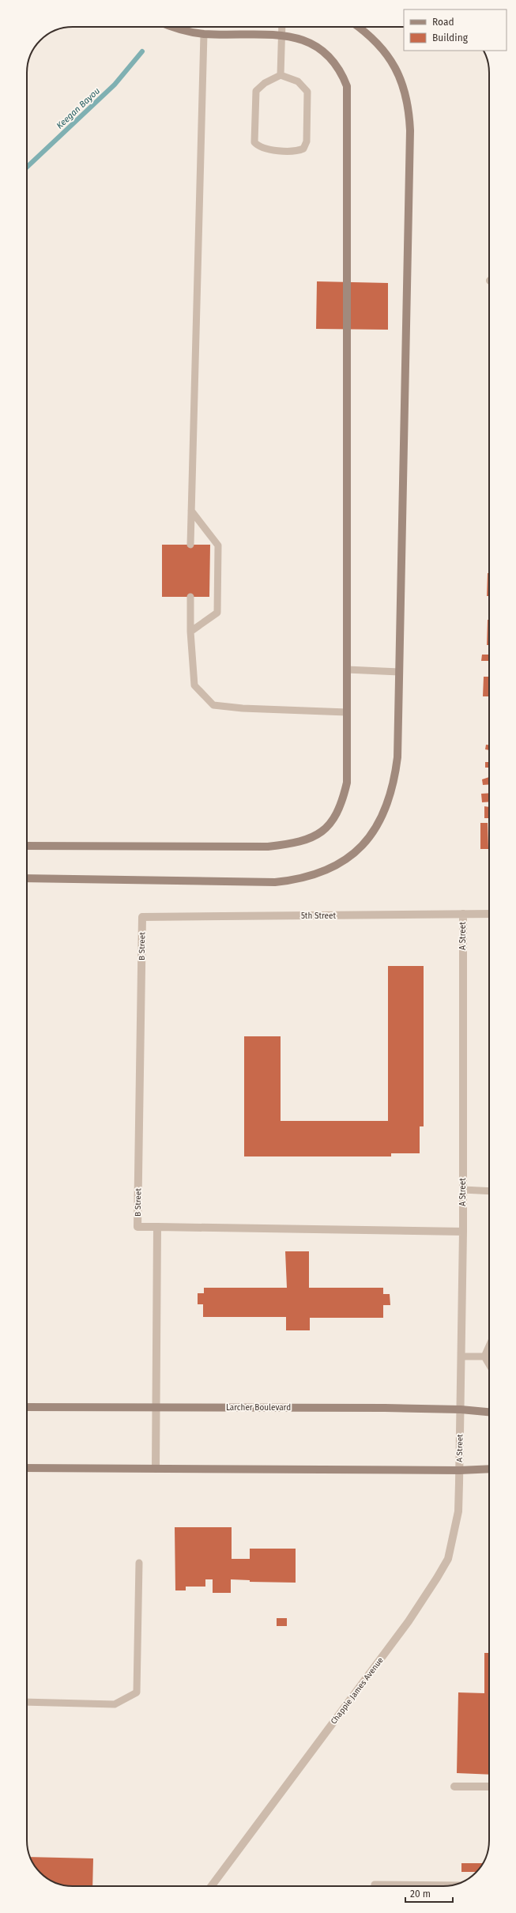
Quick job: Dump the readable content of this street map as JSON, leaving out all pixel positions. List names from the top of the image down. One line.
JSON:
{"streets":{"main road":["Larcher Boulevard"],"street":["5th Street","A Street","B Street","Chappie James Avenue"]},"crossings":[["5th Street","A Street"],["5th Street","B Street"],["A Street","Larcher Boulevard"],["A Street","Chappie James Avenue"]],"water":["Keegan Bayou"],"legend":["Road","Building"],"scale_bar":"20 m"}
